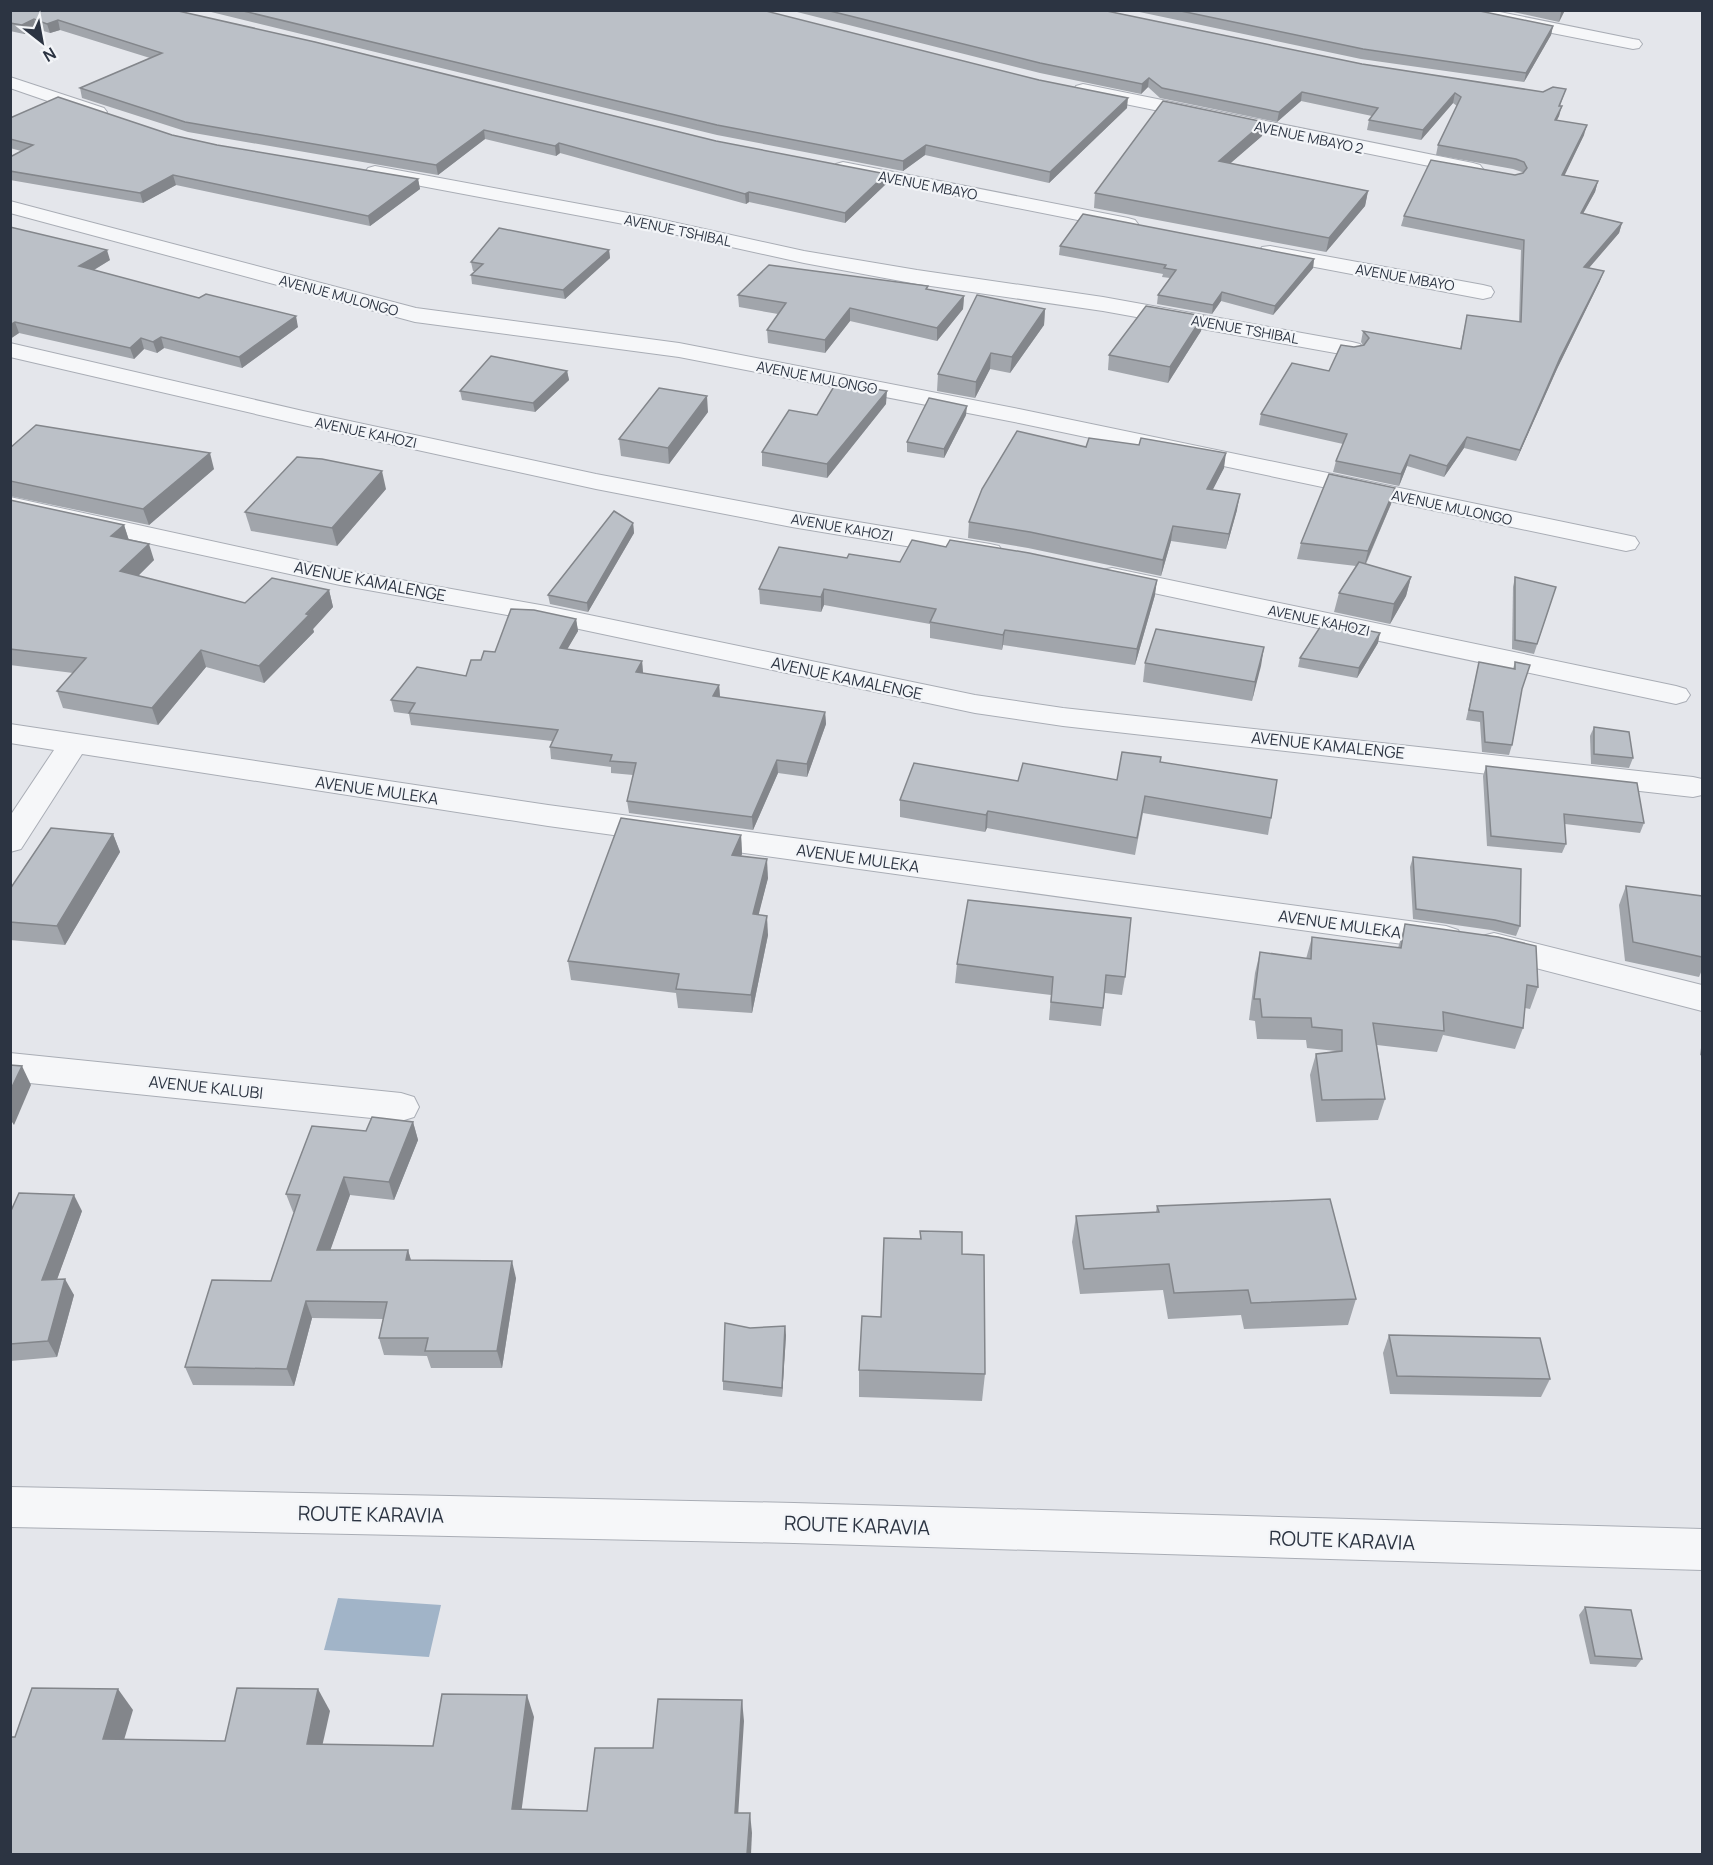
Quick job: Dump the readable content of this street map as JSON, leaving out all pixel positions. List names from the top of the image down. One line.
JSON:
{"streets":{"street":["AVENUE MBAYO 2","AVENUE MBAYO","AVENUE TSHIBAL","AVENUE MULONGO","AVENUE KAHOZI","AVENUE KAMALENGE","AVENUE MULEKA","AVENUE KALUBI","ROUTE KARAVIA"]},"north":"bottom right"}
